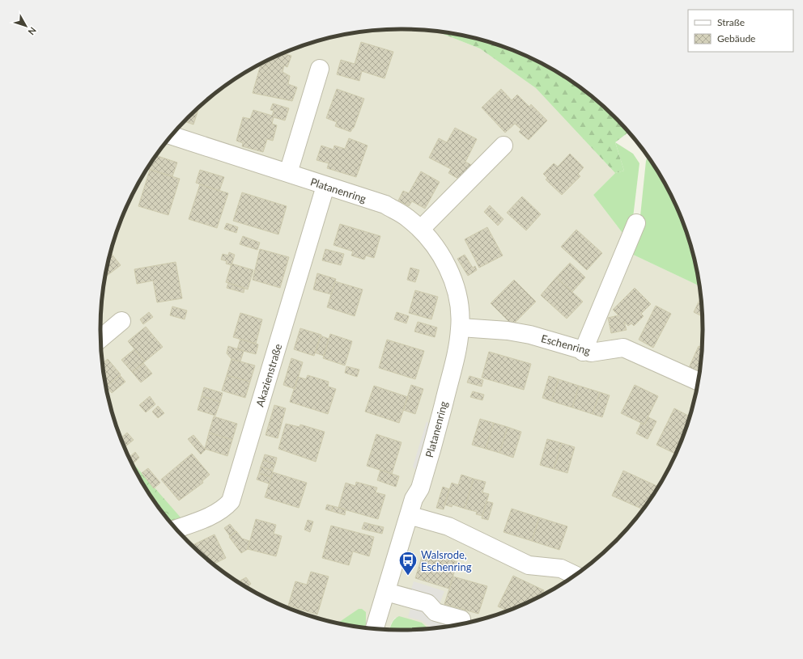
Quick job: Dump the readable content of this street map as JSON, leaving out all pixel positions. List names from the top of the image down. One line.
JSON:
{"streets":{"street":["Platanenring","Eschenring","Akazienstraße"]},"crossings":[["Platanenring","Eschenring"],["Platanenring","Akazienstraße"]],"places":{"bus stop":["Walsrode, Eschenring"]},"legend":["Straße","Gebäude"],"north":"bottom right"}
